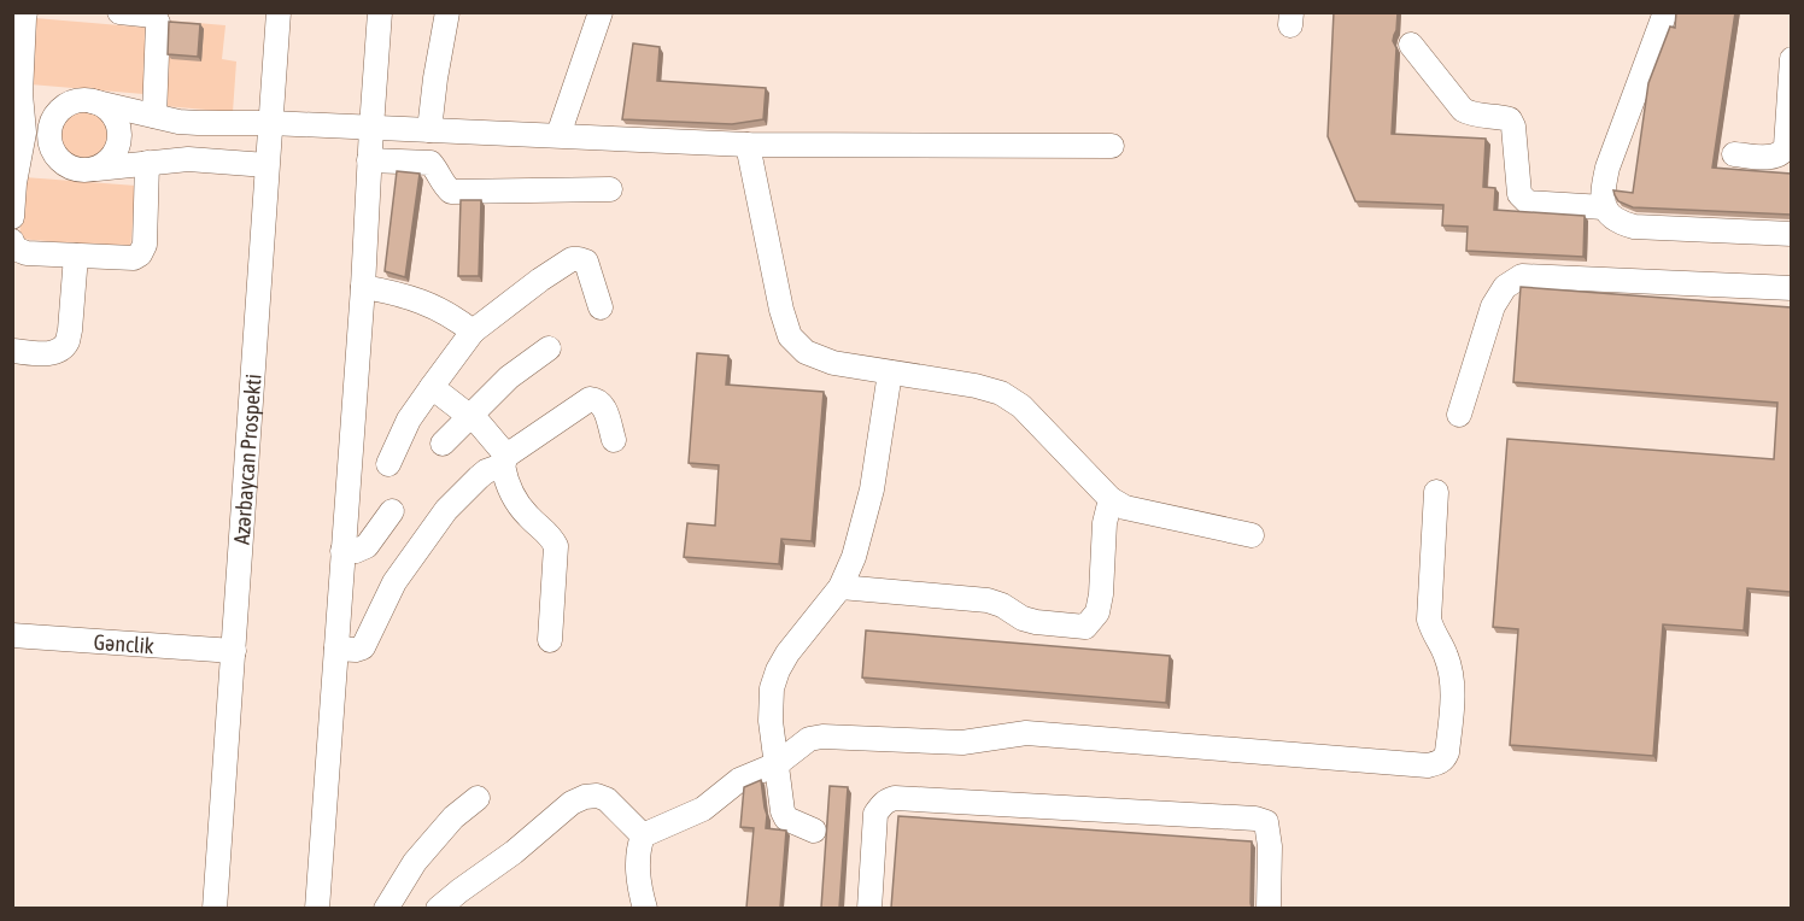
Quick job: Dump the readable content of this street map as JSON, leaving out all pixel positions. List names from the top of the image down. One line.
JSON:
{"streets":{"street":["Azərbaycan Prospekti","Gənclik"]},"crossings":[["Azərbaycan Prospekti","Gənclik"]]}
